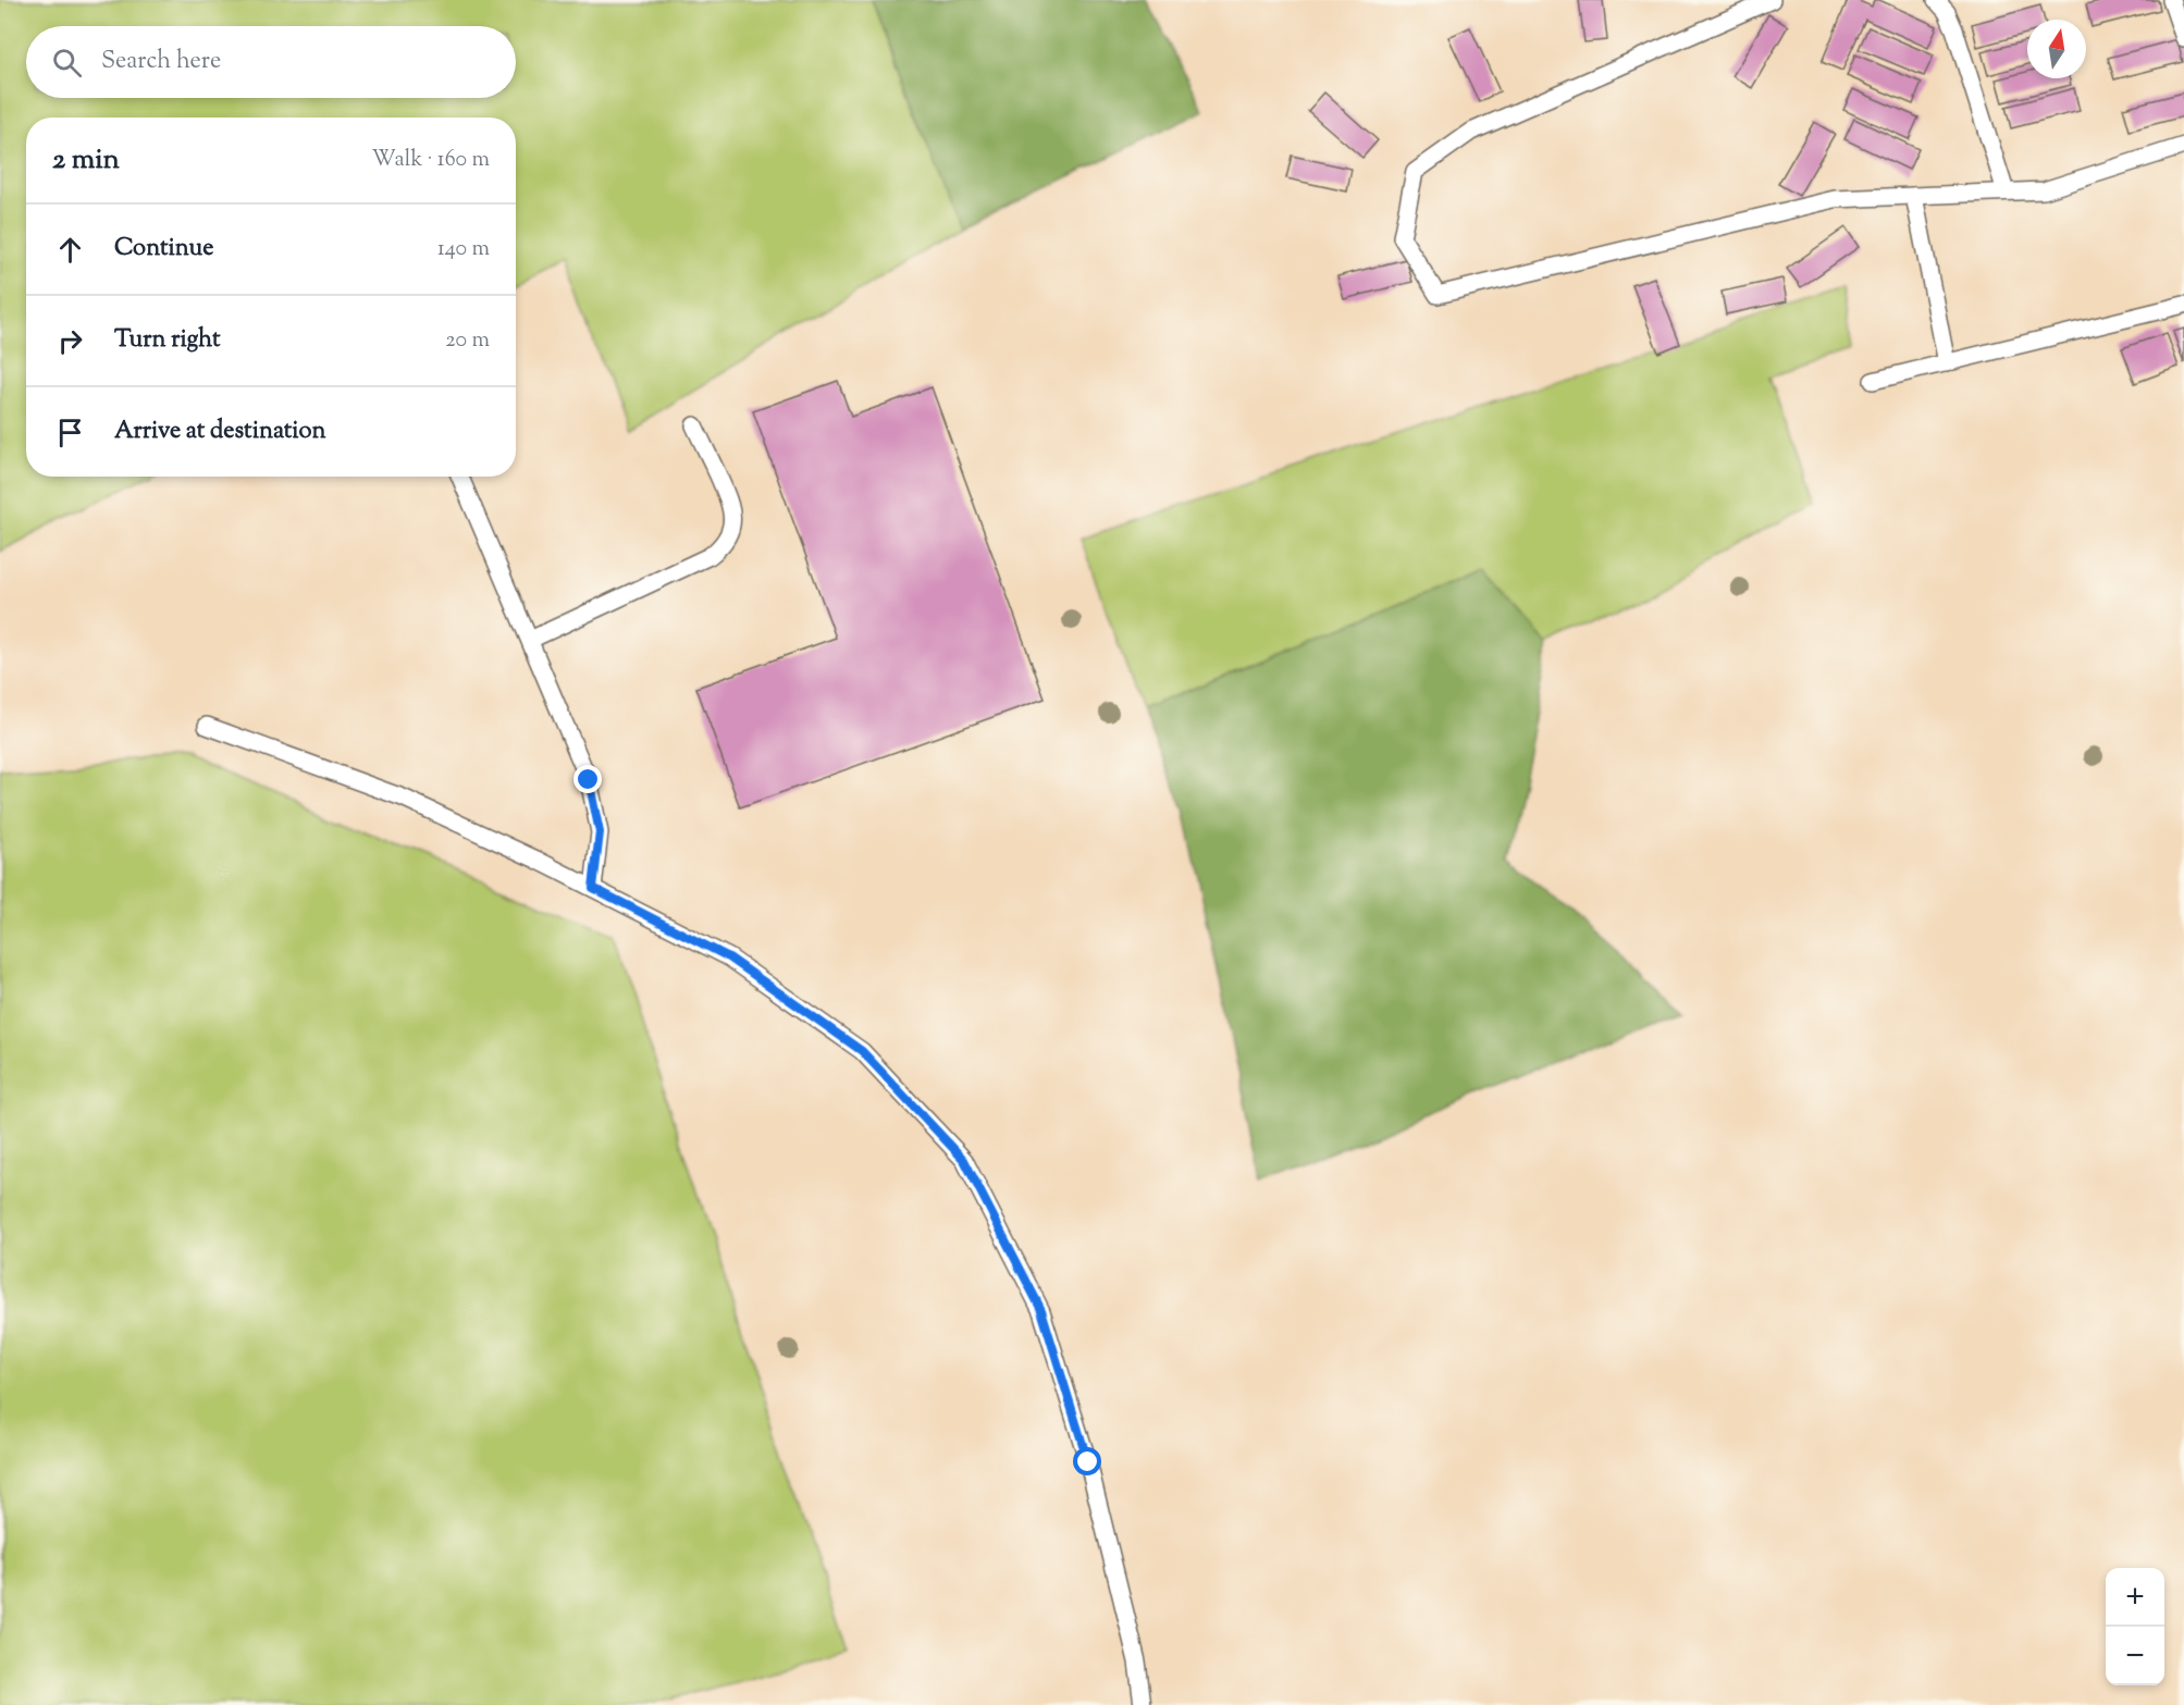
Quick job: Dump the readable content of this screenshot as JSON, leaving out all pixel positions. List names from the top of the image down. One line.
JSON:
{"north":"top","page":{"search":"Search here","heading":["2 min","Walk · 160 m"],"list":[["Continue","140 m"],["Turn right","20 m"],"Arrive at destination"],"map_buttons":["+","−"]}}
